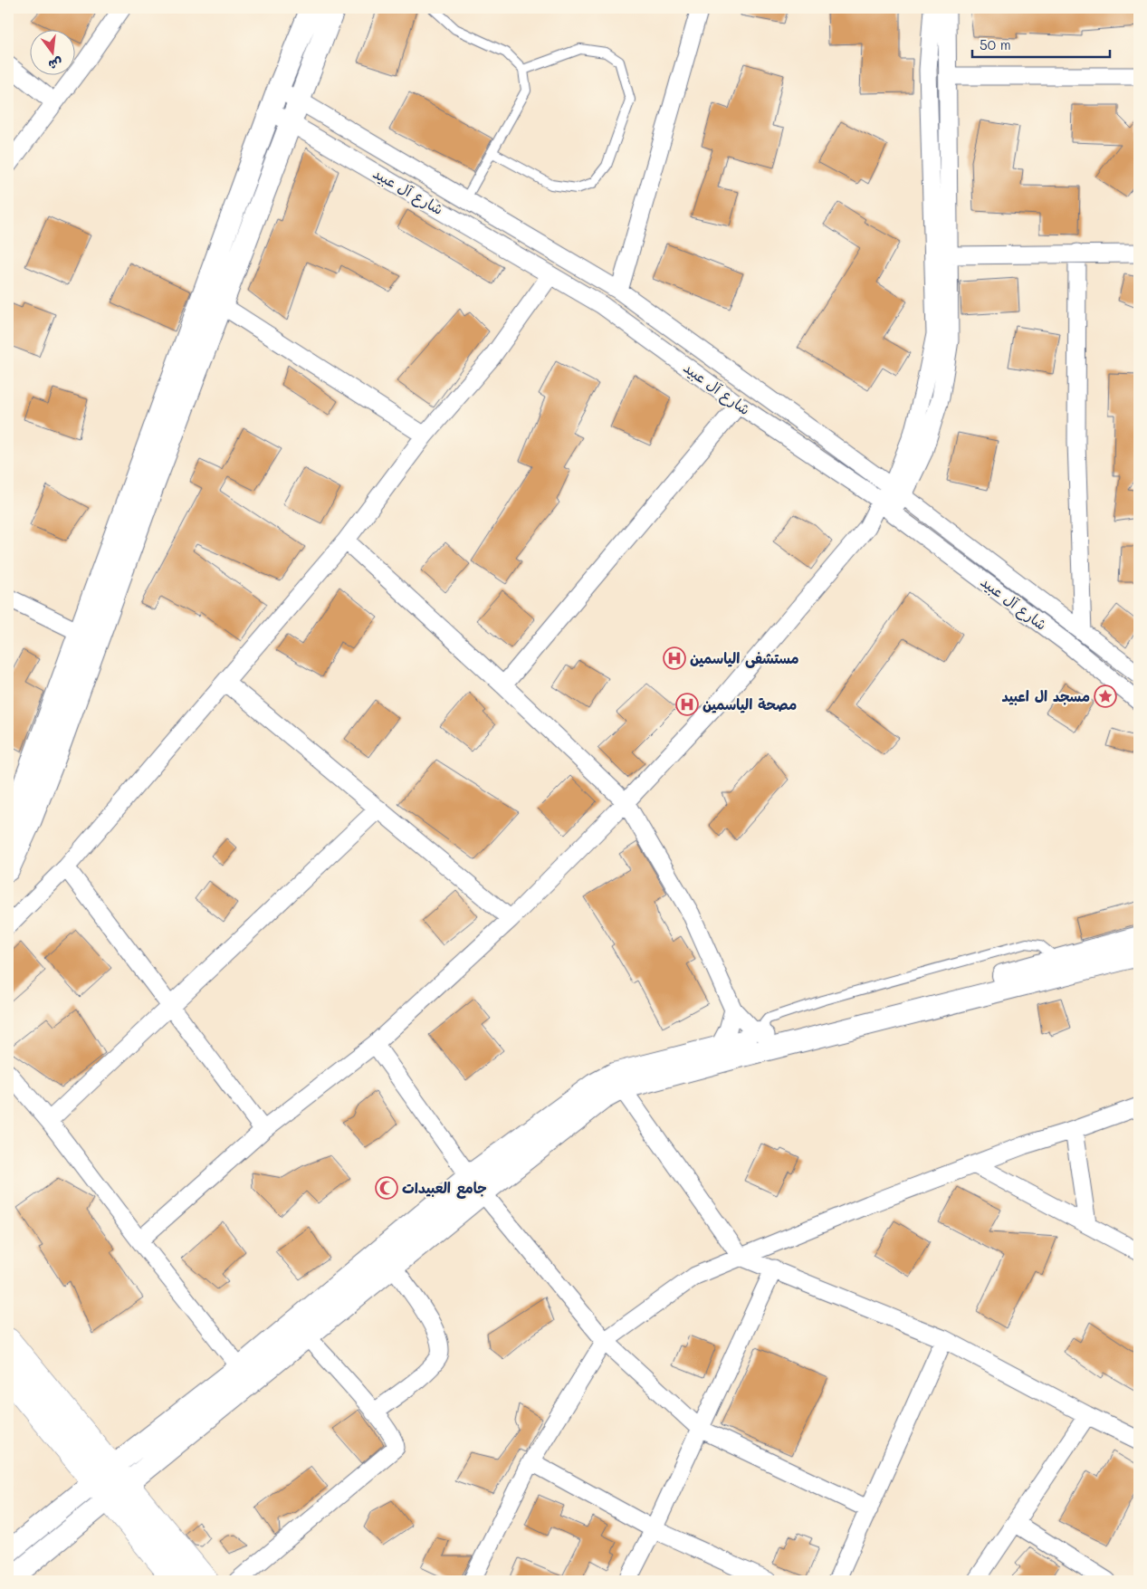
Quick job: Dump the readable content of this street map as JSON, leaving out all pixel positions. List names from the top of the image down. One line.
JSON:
{"streets":{"street":["شارع آل عبيد"]},"places":{"hospital":["مستشفى الياسمين","مصحة الياسمين"],"place":["مسجد ال اعبيد"],"mosque":["جامع العبيدات"]},"scale_bar":"50 m","north":"bottom"}
